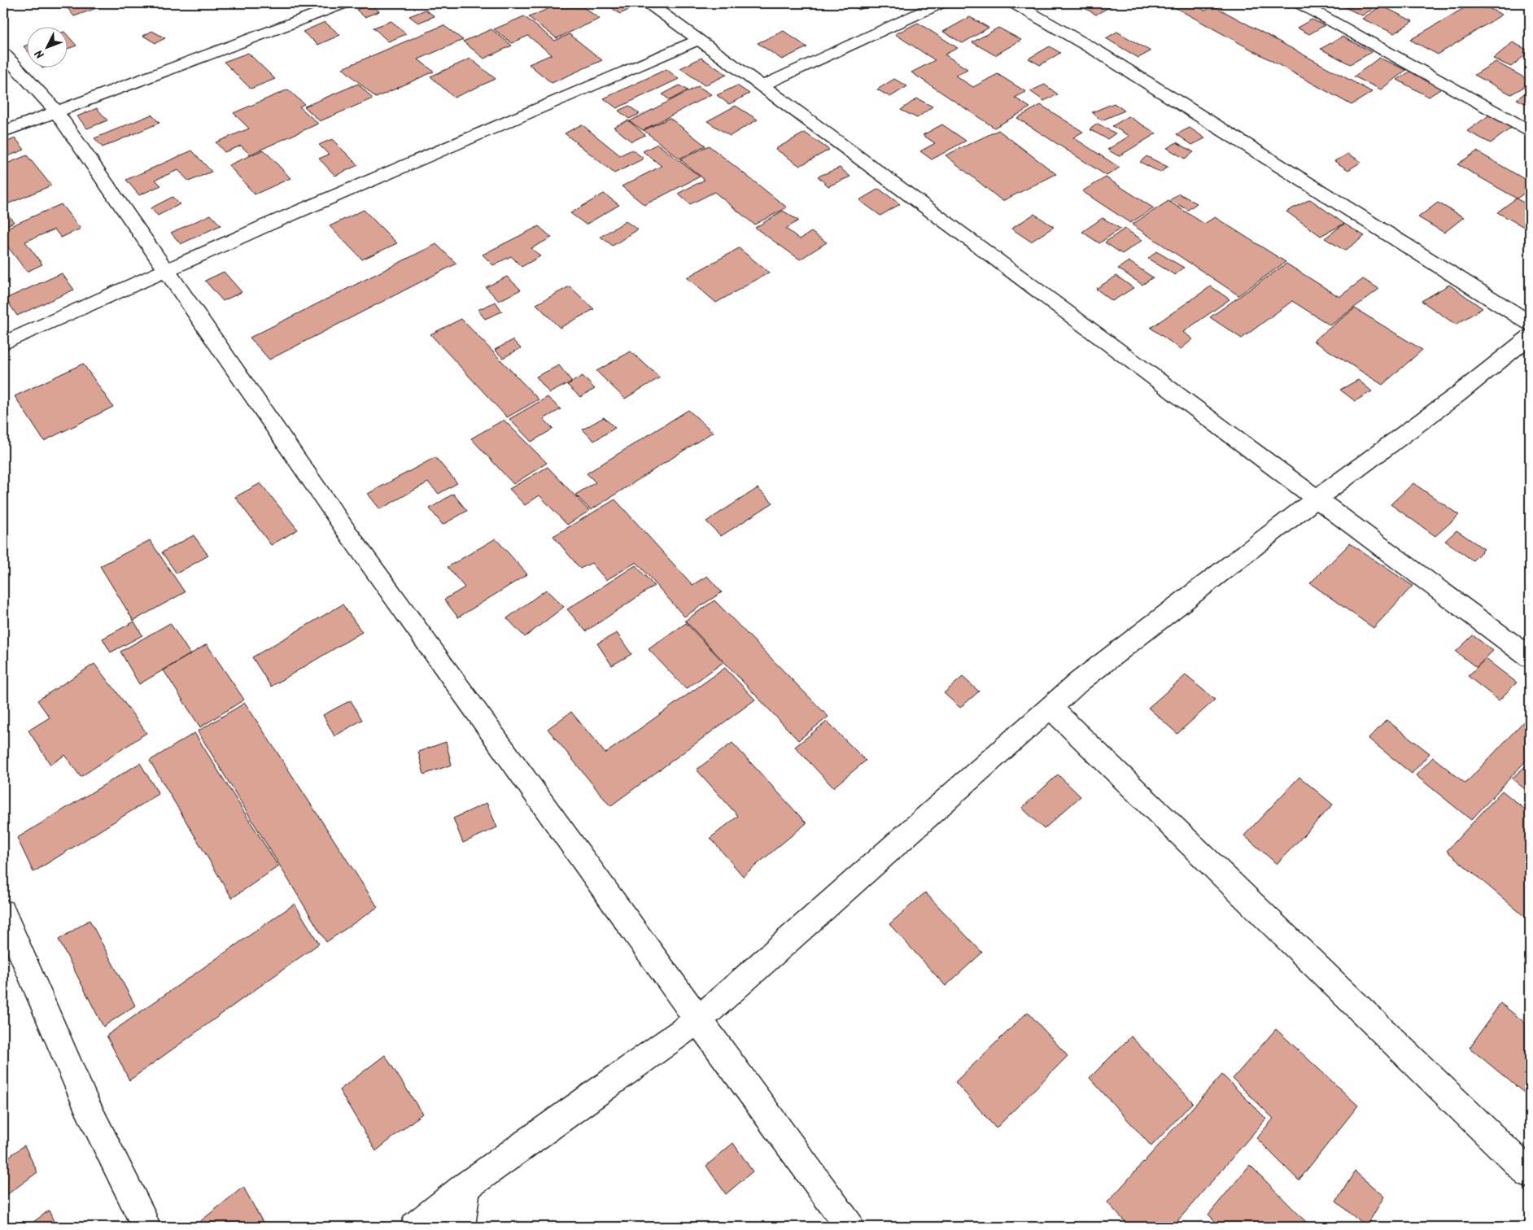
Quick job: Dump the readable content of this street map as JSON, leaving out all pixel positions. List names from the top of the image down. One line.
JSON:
{"north":"bottom left"}
